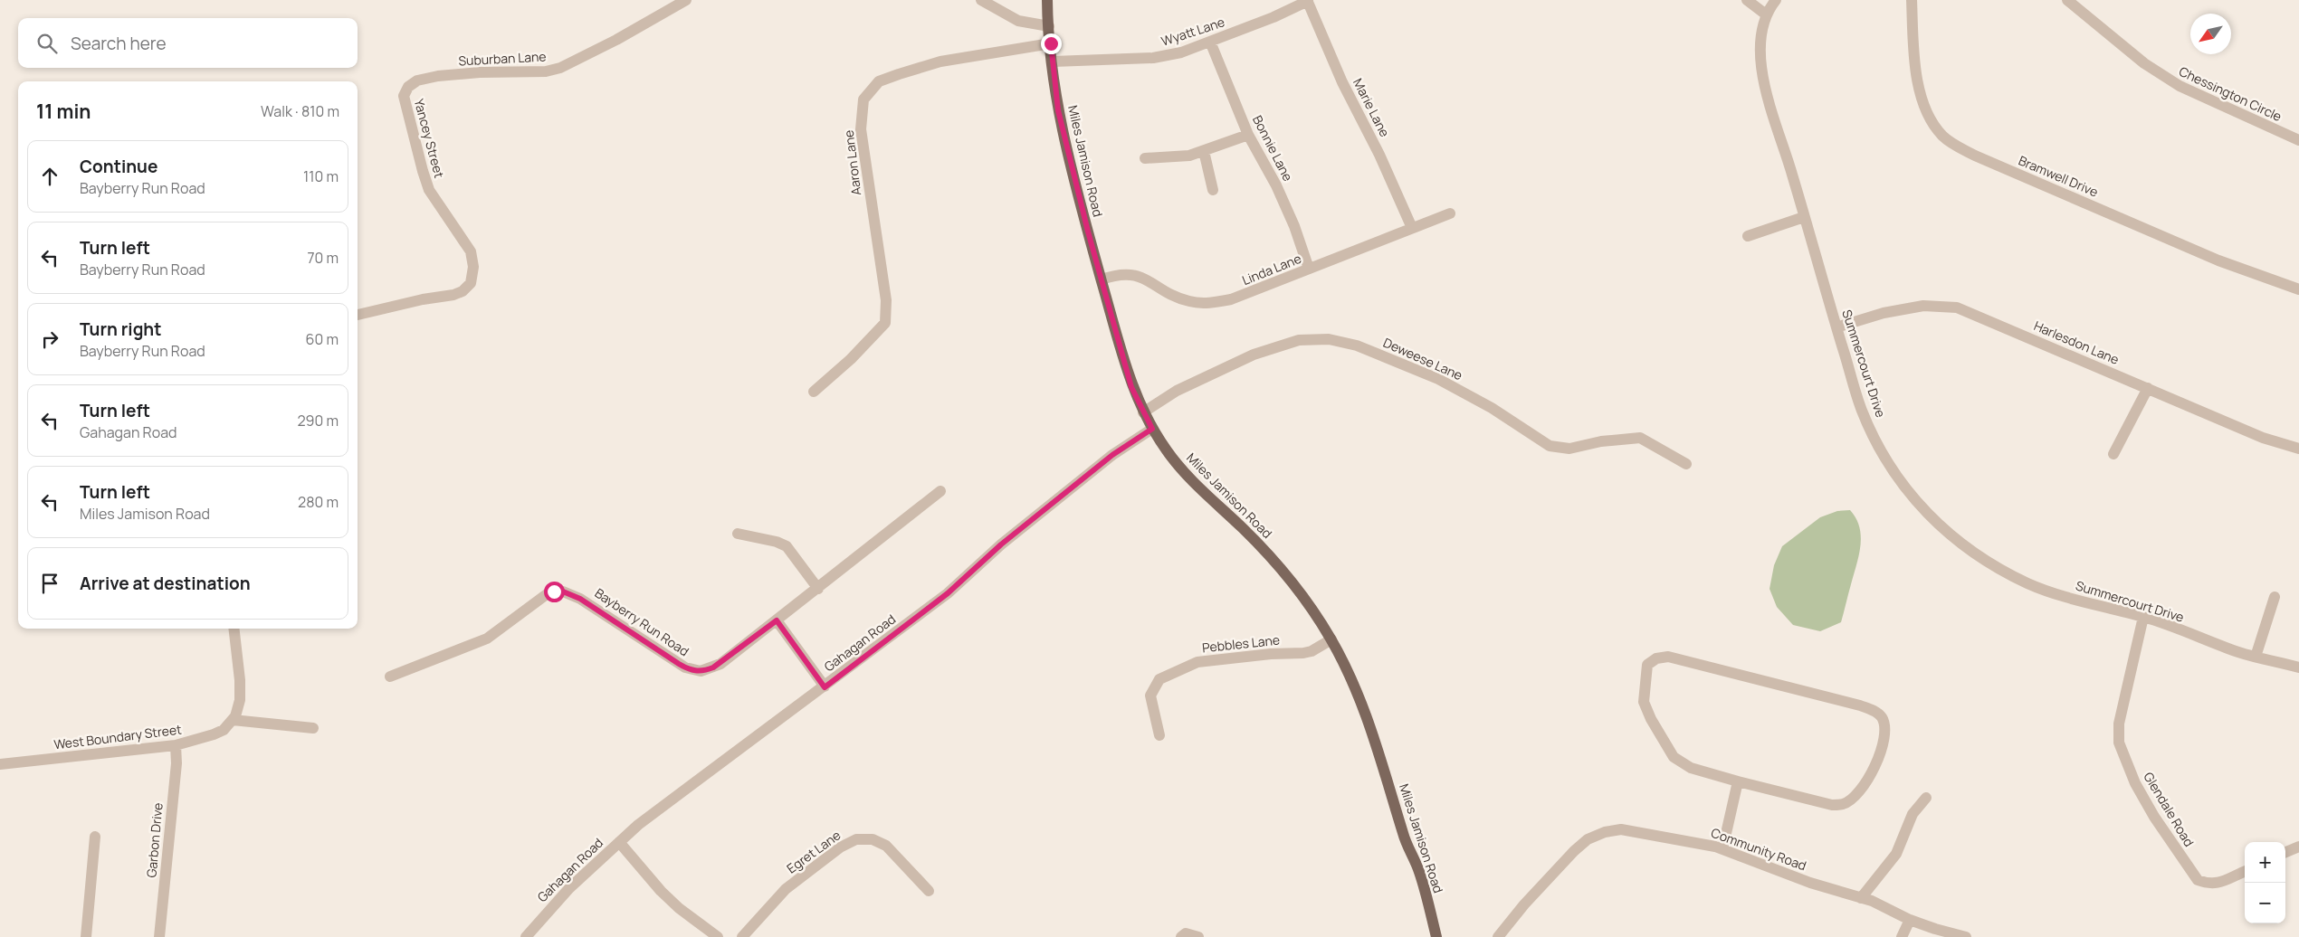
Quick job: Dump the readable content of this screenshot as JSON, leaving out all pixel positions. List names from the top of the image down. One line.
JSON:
{"streets":{"main road":["Miles Jamison Road"],"street":["Wyatt Lane","Suburban Lane","Chessington Circle","Marie Lane","Yancey Street","Bonnie Lane","Aaron Lane","Bramwell Drive","Linda Lane","Harlesdon Lane","Deweese Lane","Summercourt Drive","Bayberry Run Road","Gahagan Road","Pebbles Lane","West Boundary Street","Glendale Road","Garbon Drive","Community Road","Egret Lane"]},"crossings":[["Wyatt Lane","Marie Lane"],["Wyatt Lane","Bonnie Lane"],["Wyatt Lane","Miles Jamison Road"],["Suburban Lane","Yancey Street"],["Marie Lane","Linda Lane"],["Bonnie Lane","Linda Lane"],["Miles Jamison Road","Aaron Lane"],["Miles Jamison Road","Linda Lane"],["Miles Jamison Road","Deweese Lane"],["Miles Jamison Road","Gahagan Road"],["Miles Jamison Road","Pebbles Lane"],["Harlesdon Lane","Summercourt Drive"],["Summercourt Drive","Glendale Road"],["West Boundary Street","Garbon Drive"]],"north":"bottom left","page":{"search":"Search here","heading":["11 min","Walk · 810 m"],"list":[["Continue","Bayberry Run Road","110 m"],["Turn left","Bayberry Run Road","70 m"],["Turn right","Bayberry Run Road","60 m"],["Turn left","Gahagan Road","290 m"],["Turn left","Miles Jamison Road","280 m"],"Arrive at destination"],"map_buttons":["+","−"]}}
